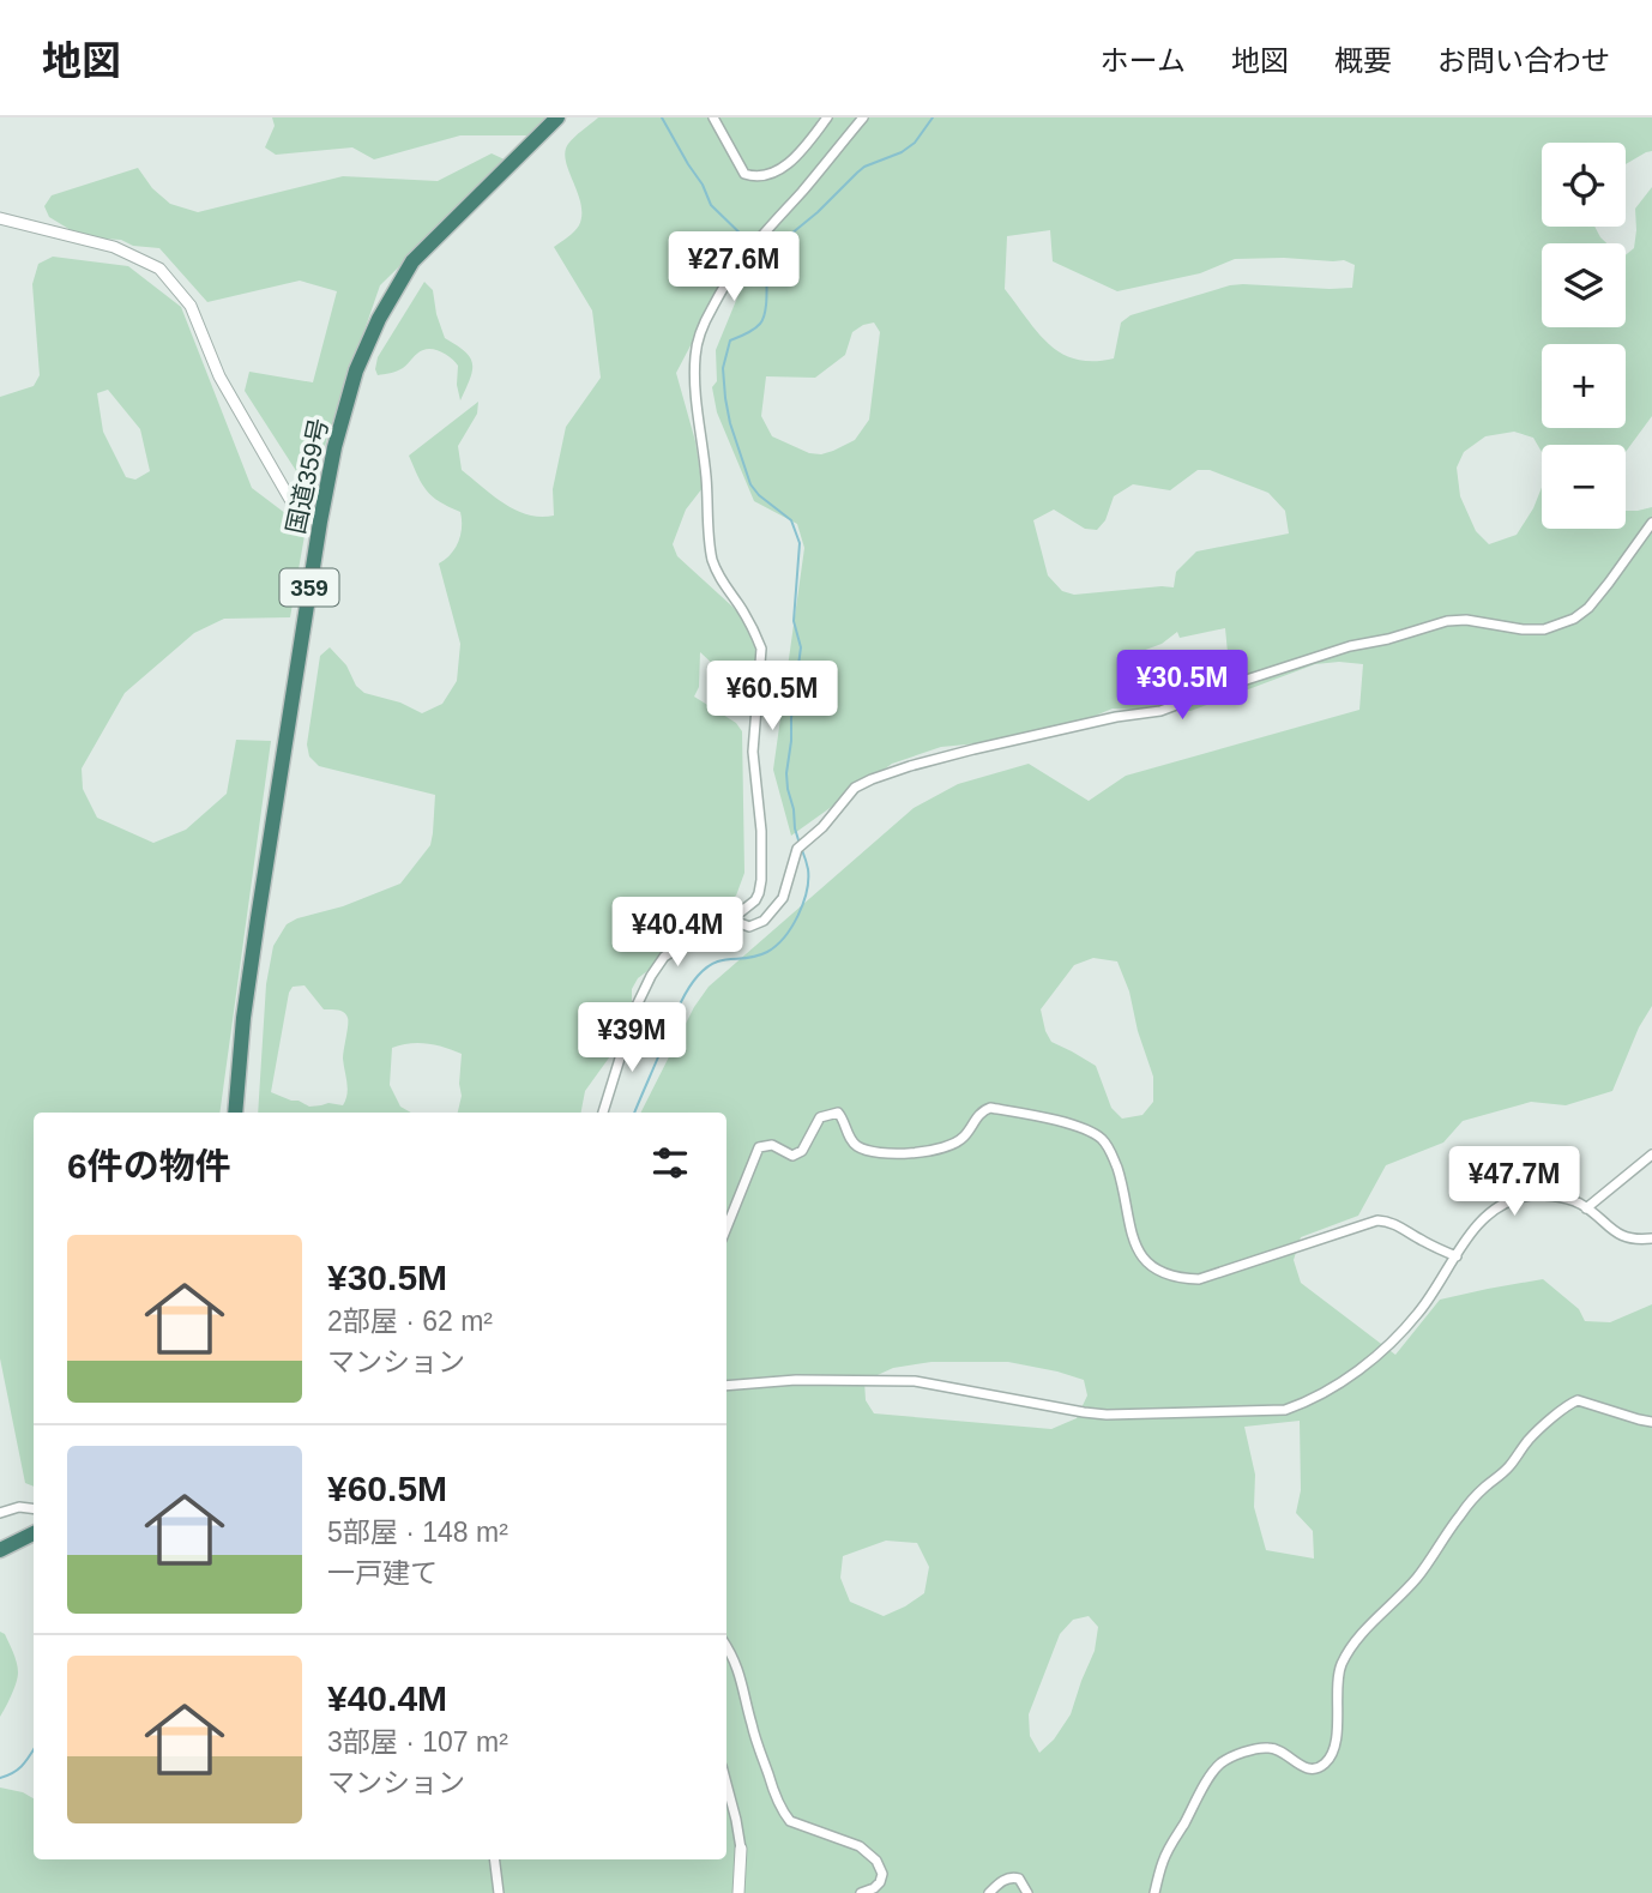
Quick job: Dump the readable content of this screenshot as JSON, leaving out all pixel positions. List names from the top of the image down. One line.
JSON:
{"streets":{"highway":["国道359号","359"]},"page":{"header":"地図","nav":["ホーム","地図","概要","お問い合わせ"],"map_buttons":["+","−"],"price":["¥27.6M","¥30.5M","¥60.5M","¥40.4M","¥39M","¥47.7M"],"heading":"6件の物件","list":[{"name":"¥30.5M","note":"2部屋 · 62 m² · マンション"},{"name":"¥60.5M","note":"5部屋 · 148 m² · 一戸建て"},{"name":"¥40.4M","note":"3部屋 · 107 m² · マンション"}]}}
